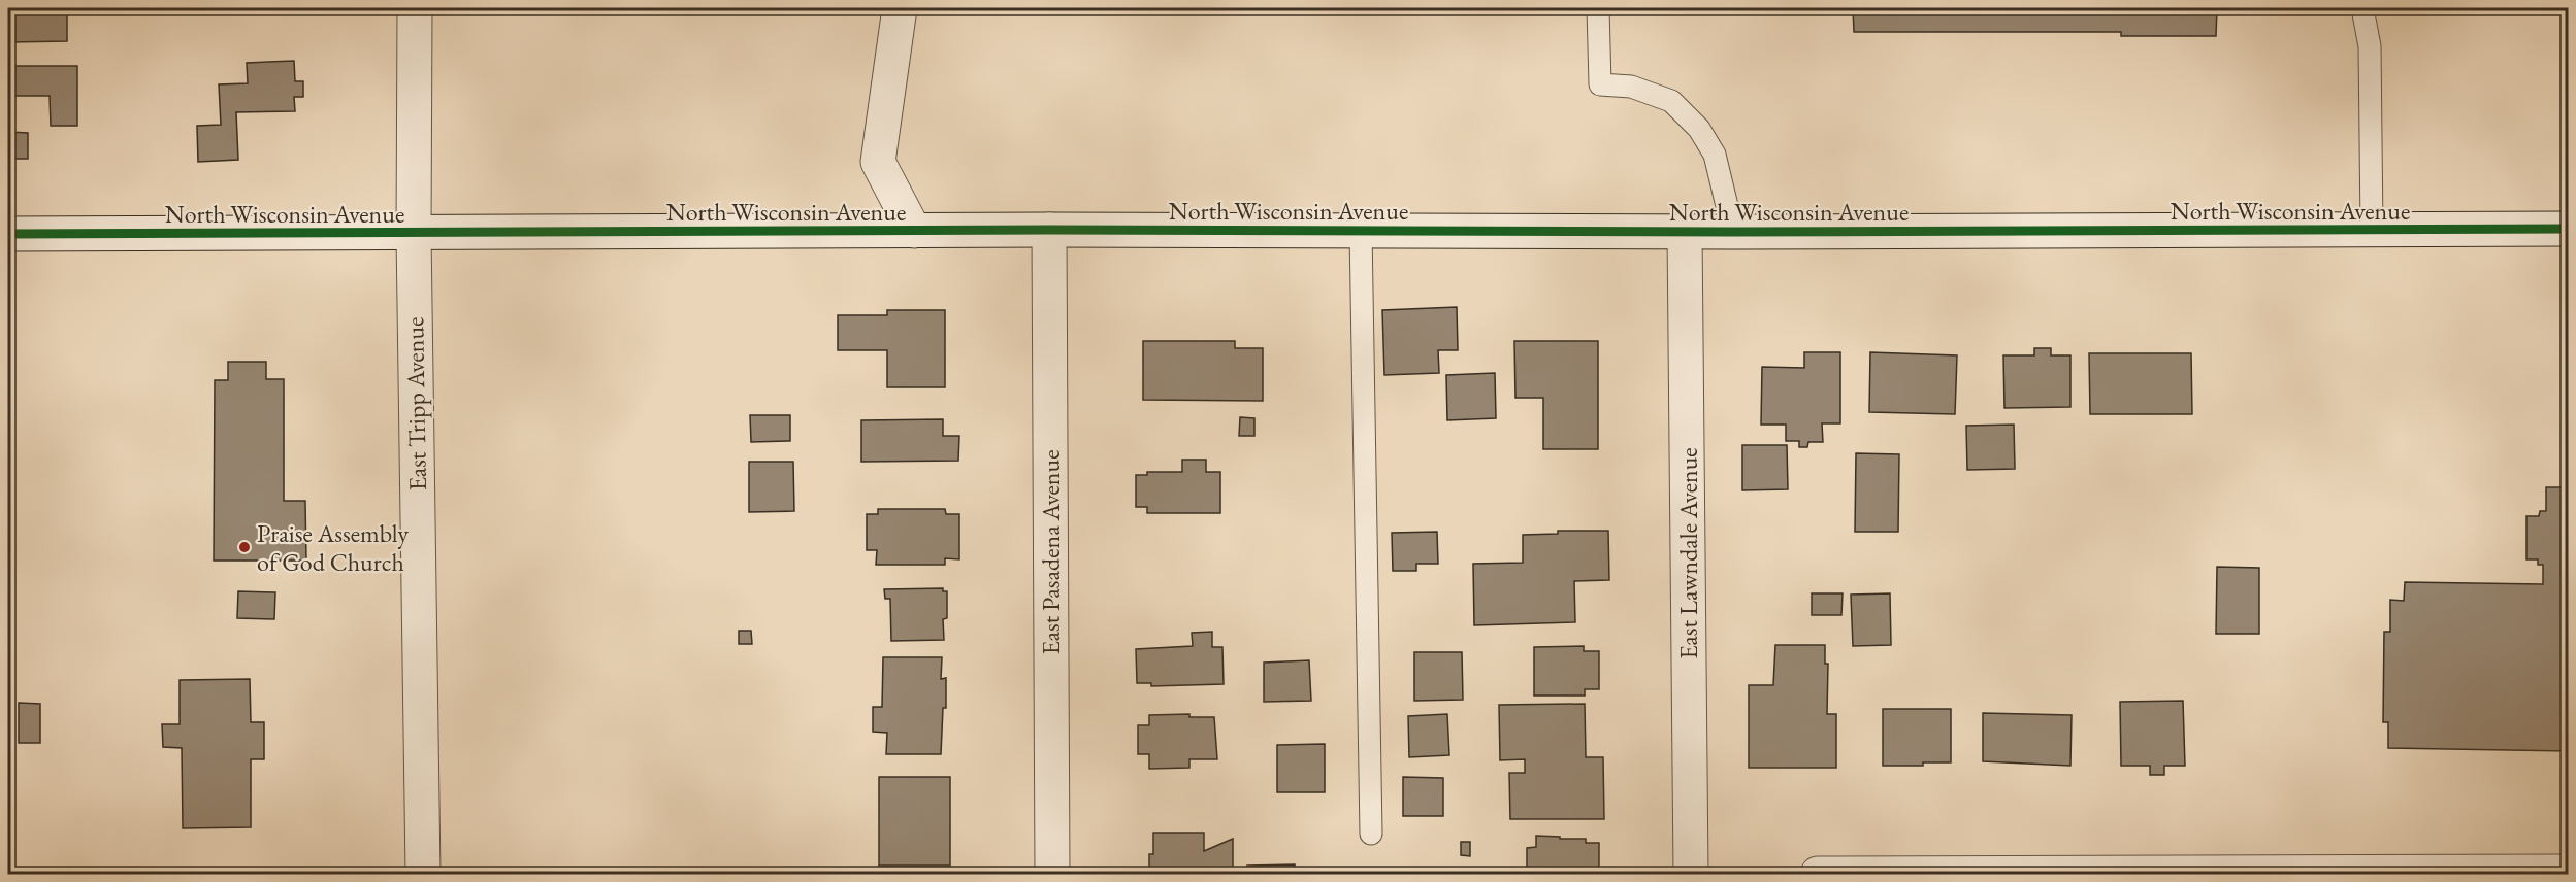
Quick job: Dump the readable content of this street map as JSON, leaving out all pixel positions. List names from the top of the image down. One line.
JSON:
{"streets":{"street":["North Wisconsin Avenue","East Tripp Avenue","East Pasadena Avenue","East Lawndale Avenue"]},"crossings":[["North Wisconsin Avenue","East Tripp Avenue"],["North Wisconsin Avenue","East Pasadena Avenue"],["North Wisconsin Avenue","East Lawndale Avenue"]],"places":["Praise Assembly of God Church"]}
